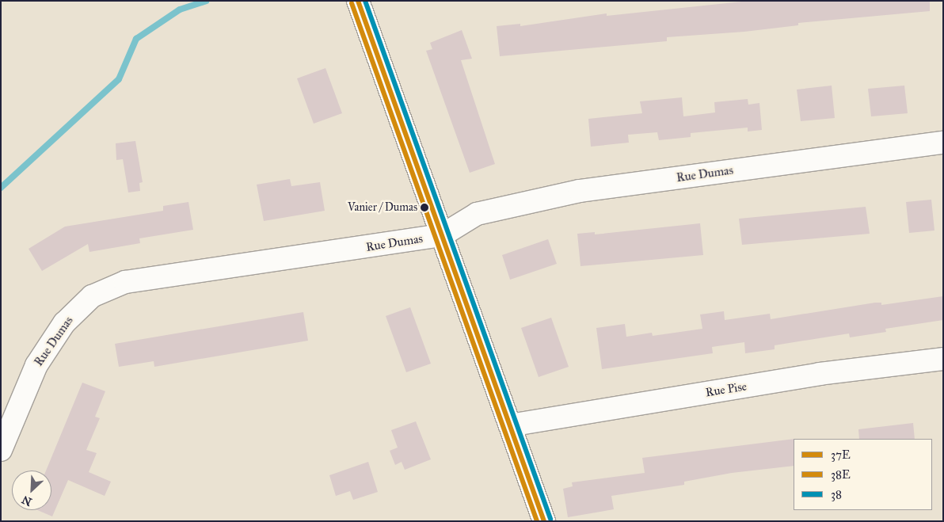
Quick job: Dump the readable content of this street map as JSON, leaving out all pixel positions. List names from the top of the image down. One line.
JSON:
{"streets":{"street":["Rue Dumas","Rue Pise"]},"places":["Vanier / Dumas"],"lines":["transit line 37E","transit line 38","transit line 38E"],"legend":["37E","38E","38"],"north":"bottom left"}
